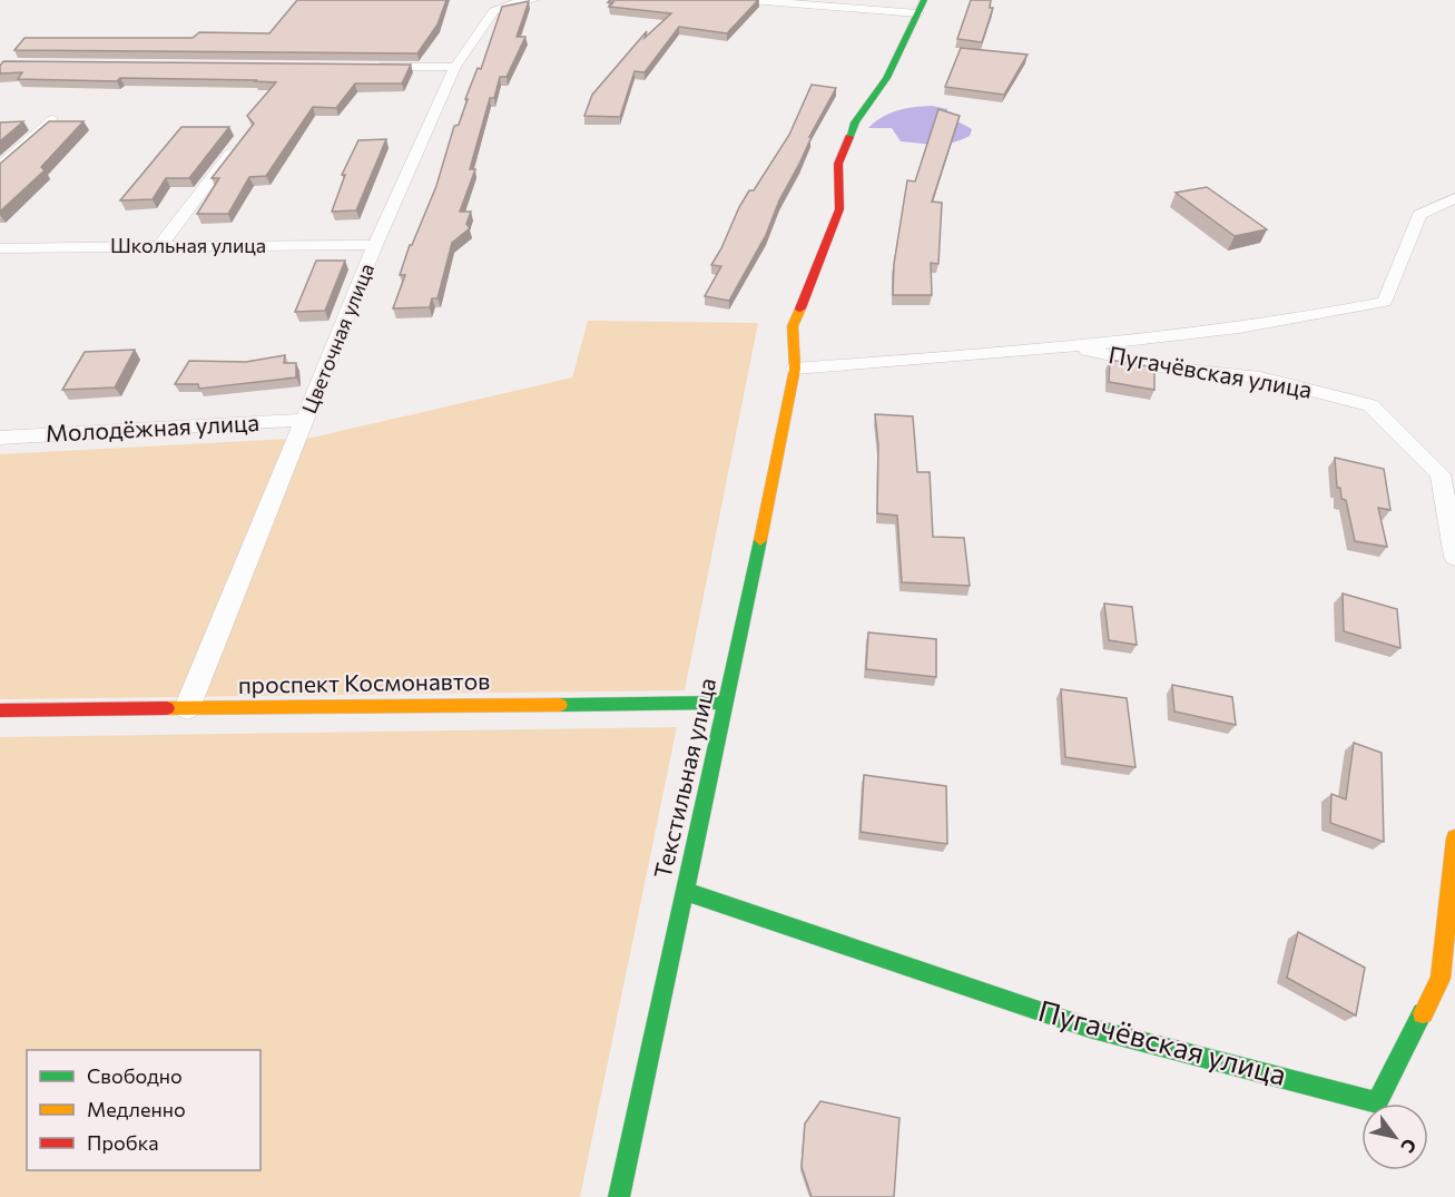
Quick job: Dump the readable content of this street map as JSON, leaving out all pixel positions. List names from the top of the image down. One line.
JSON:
{"streets":{"street":["Школьная улица","Цветочная улица","Пугачёвская улица","Молодёжная улица","проспект Космонавтов","Текстильная улица"]},"crossings":[["Школьная улица","Цветочная улица"],["Цветочная улица","Молодёжная улица"],["Цветочная улица","проспект Космонавтов"],["Пугачёвская улица","Текстильная улица"],["проспект Космонавтов","Текстильная улица"]],"legend":["Свободно","Медленно","Пробка"],"north":"bottom right"}
